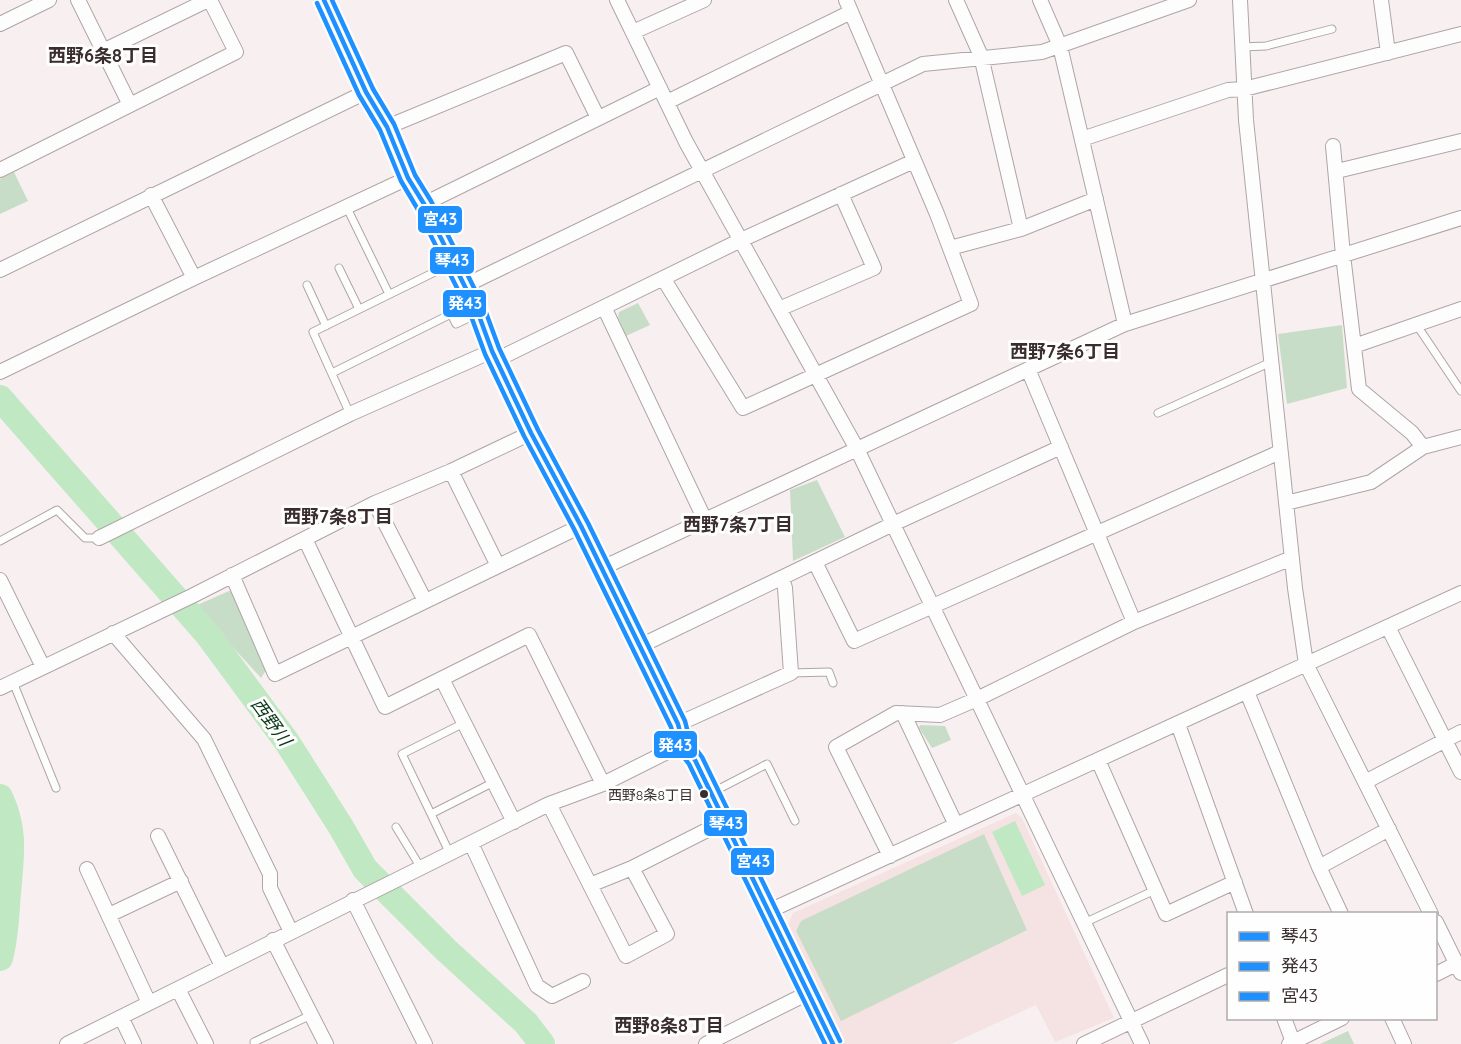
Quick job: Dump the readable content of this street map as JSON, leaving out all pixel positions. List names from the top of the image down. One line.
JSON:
{"districts":["西野6条8丁目","西野7条6丁目","西野7条8丁目","西野7条7丁目","西野8条8丁目"],"water":["西野川"],"places":["西野8条8丁目"],"lines":["transit line 琴43","transit line 宮43","transit line 発43"],"legend":["琴43","発43","宮43"]}
